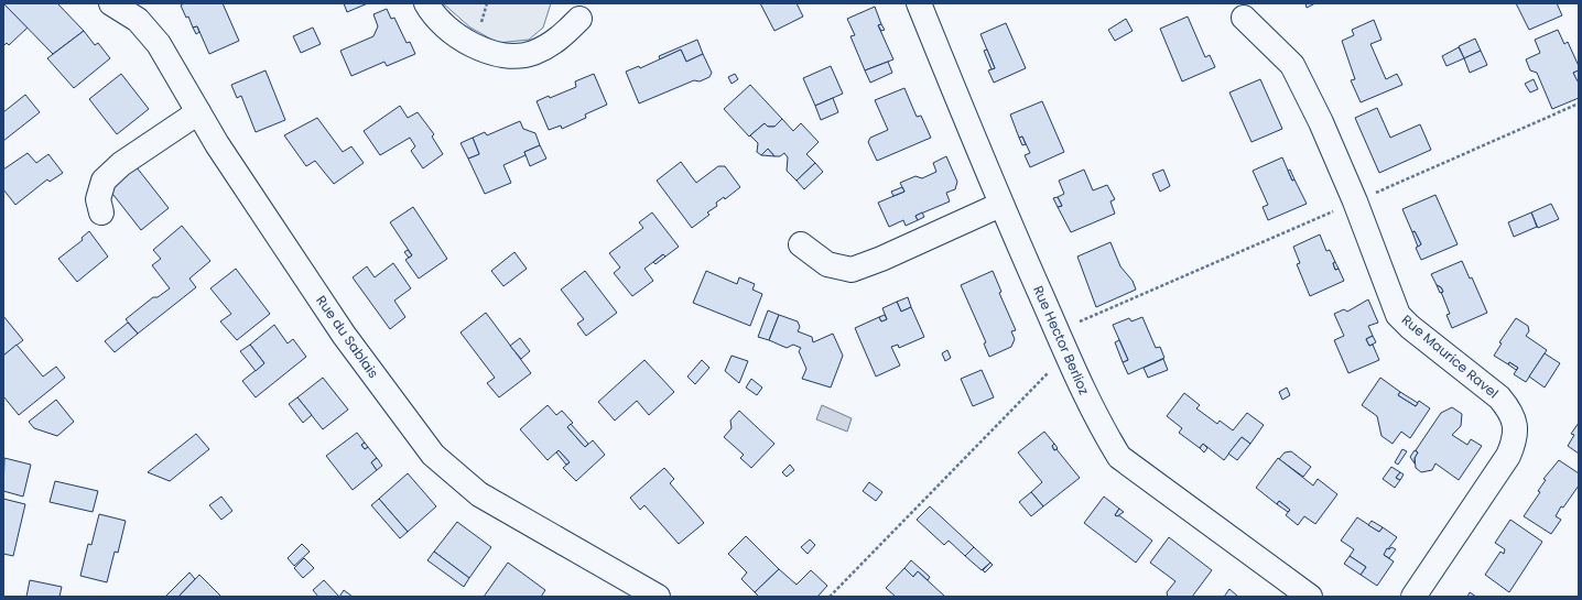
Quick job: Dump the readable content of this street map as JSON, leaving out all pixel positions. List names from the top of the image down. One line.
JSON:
{"streets":{"street":["Rue du Sablais","Rue Hector Berlioz","Rue Maurice Ravel"]}}
